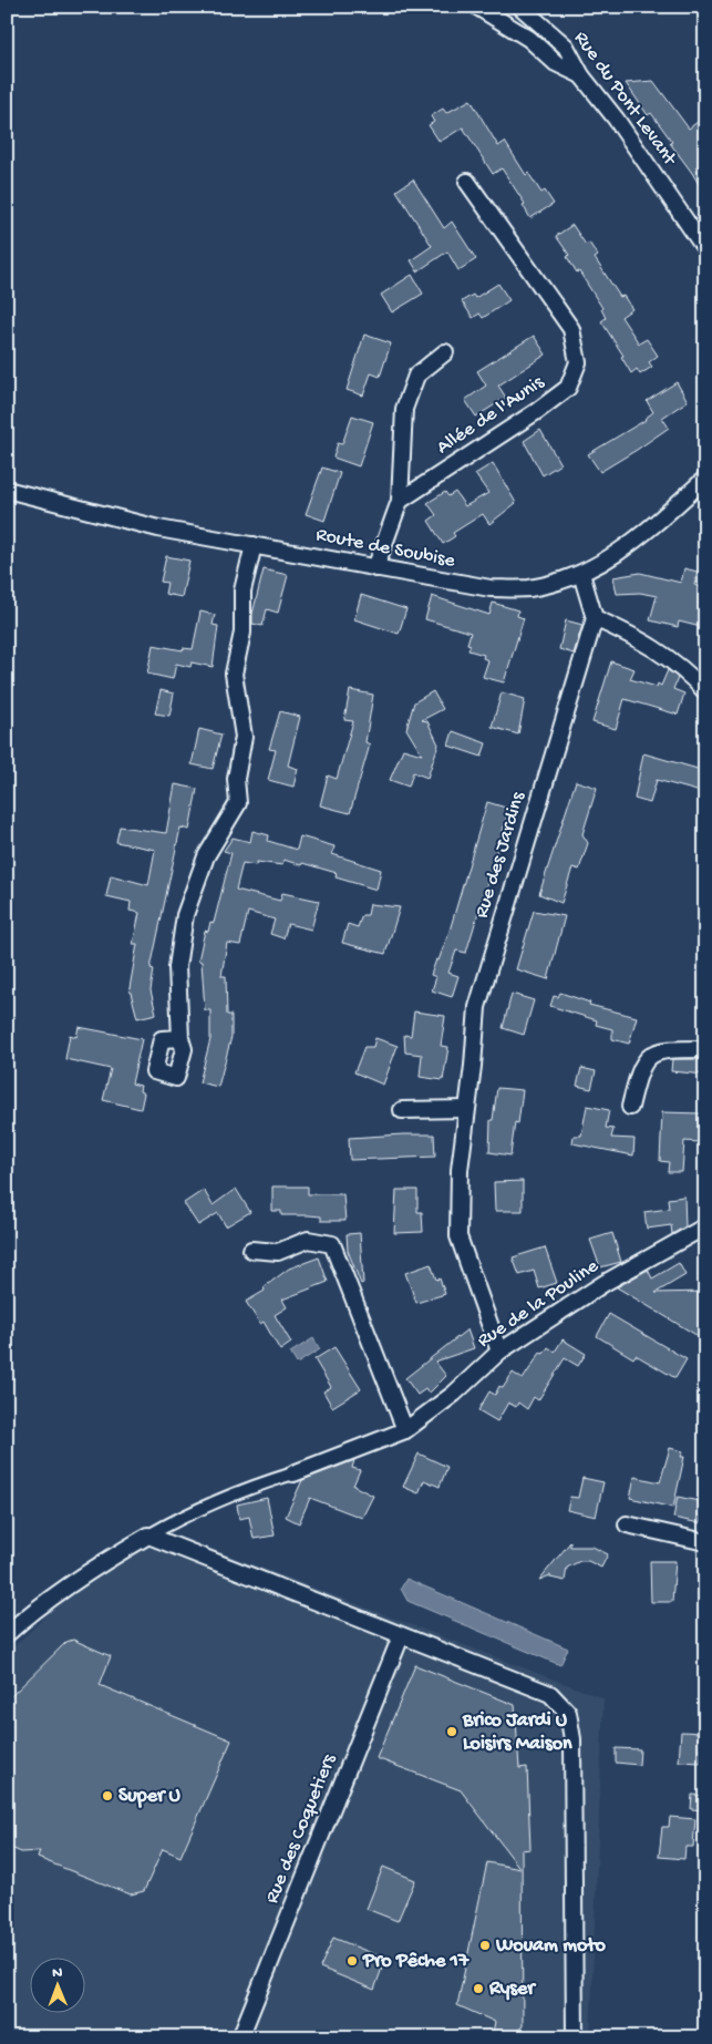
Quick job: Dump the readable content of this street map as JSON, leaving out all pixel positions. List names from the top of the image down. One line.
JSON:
{"streets":{"street":["Rue du Pont Levant","Allée de l'Aunis","Route de Soubise","Rue des Jardins","Rue de la Pouline","Rue des Coquetiers"]},"crossings":[["Rue des Jardins","Rue de la Pouline"]],"places":["Brico Jardi U Loisirs Maison","Super U","Wouam moto","Pro Pêche 17","Ryser"],"north":"top"}
